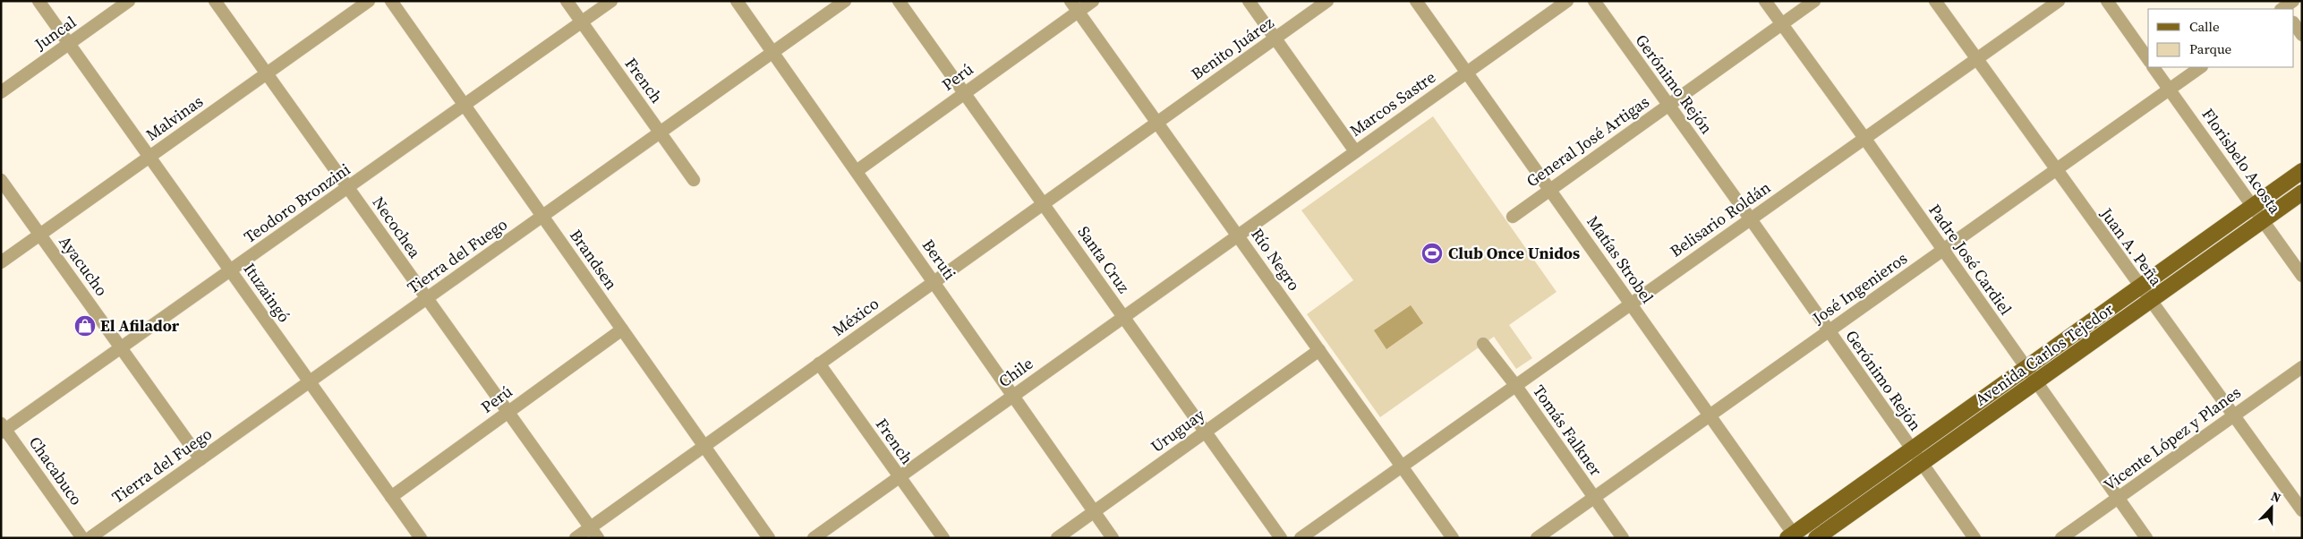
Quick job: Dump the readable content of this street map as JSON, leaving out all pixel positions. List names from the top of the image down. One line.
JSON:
{"streets":{"main road":["Avenida Carlos Tejedor"],"street":["Juncal","Benito Juárez","Perú","French","Gerónimo Rejón","Marcos Sastre","Malvinas","General José Artigas","Florisbelo Acosta","Teodoro Bronzini","Belisario Roldán","Necochea","Juan A. Peña","Tierra del Fuego","Brandsen","Beruti","Santa Cruz","Río Negro","Matías Strobel","Padre José Cardiel","Ayacucho","José Ingenieros","Ituzaingó","México","Chile","Uruguay","Tomás Falkner","Vicente López y Planes","Chacabuco"]},"crossings":[["Juncal","Ituzaingó"],["Benito Juárez","Río Negro"],["Benito Juárez","México"],["Perú","Necochea"],["Perú","Brandsen"],["Perú","Beruti"],["Perú","Santa Cruz"],["Perú","Río Negro"],["Perú","Ituzaingó"],["French","Teodoro Bronzini"],["French","Tierra del Fuego"],["French","México"],["French","Chile"],["Gerónimo Rejón","General José Artigas"],["Gerónimo Rejón","Belisario Roldán"],["Gerónimo Rejón","José Ingenieros"],["Gerónimo Rejón","Avenida Carlos Tejedor"],["Marcos Sastre","Río Negro"],["Marcos Sastre","Matías Strobel"],["Marcos Sastre","Chile"],["Malvinas","Necochea"],["Malvinas","Ayacucho"],["Malvinas","Ituzaingó"],["General José Artigas","Matías Strobel"],["General José Artigas","Padre José Cardiel"],["Florisbelo Acosta","José Ingenieros"],["Florisbelo Acosta","Avenida Carlos Tejedor"],["Teodoro Bronzini","Necochea"],["Teodoro Bronzini","Brandsen"],["Teodoro Bronzini","Ayacucho"],["Teodoro Bronzini","Ituzaingó"],["Teodoro Bronzini","Chacabuco"],["Belisario Roldán","Juan A. Peña"],["Belisario Roldán","Río Negro"],["Belisario Roldán","Matías Strobel"],["Belisario Roldán","Padre José Cardiel"],["Belisario Roldán","Tomás Falkner"],["Necochea","Tierra del Fuego"],["Necochea","México"],["Juan A. Peña","José Ingenieros"],["Juan A. Peña","Avenida Carlos Tejedor"],["Juan A. Peña","Vicente López y Planes"],["Tierra del Fuego","Brandsen"],["Tierra del Fuego","Beruti"],["Tierra del Fuego","Ayacucho"],["Tierra del Fuego","Ituzaingó"],["Brandsen","México"],["Beruti","México"],["Beruti","Chile"],["Beruti","Uruguay"],["Santa Cruz","México"],["Santa Cruz","Chile"],["Santa Cruz","Uruguay"],["Río Negro","México"],["Río Negro","Chile"],["Río Negro","Uruguay"],["Matías Strobel","José Ingenieros"],["Matías Strobel","Avenida Carlos Tejedor"],["Padre José Cardiel","José Ingenieros"],["Padre José Cardiel","Avenida Carlos Tejedor"],["Padre José Cardiel","Vicente López y Planes"],["José Ingenieros","Tomás Falkner"]],"places":{"sports":["Club Once Unidos"],"shop":["El Afilador"]},"legend":["Calle","Parque"],"north":"top"}
